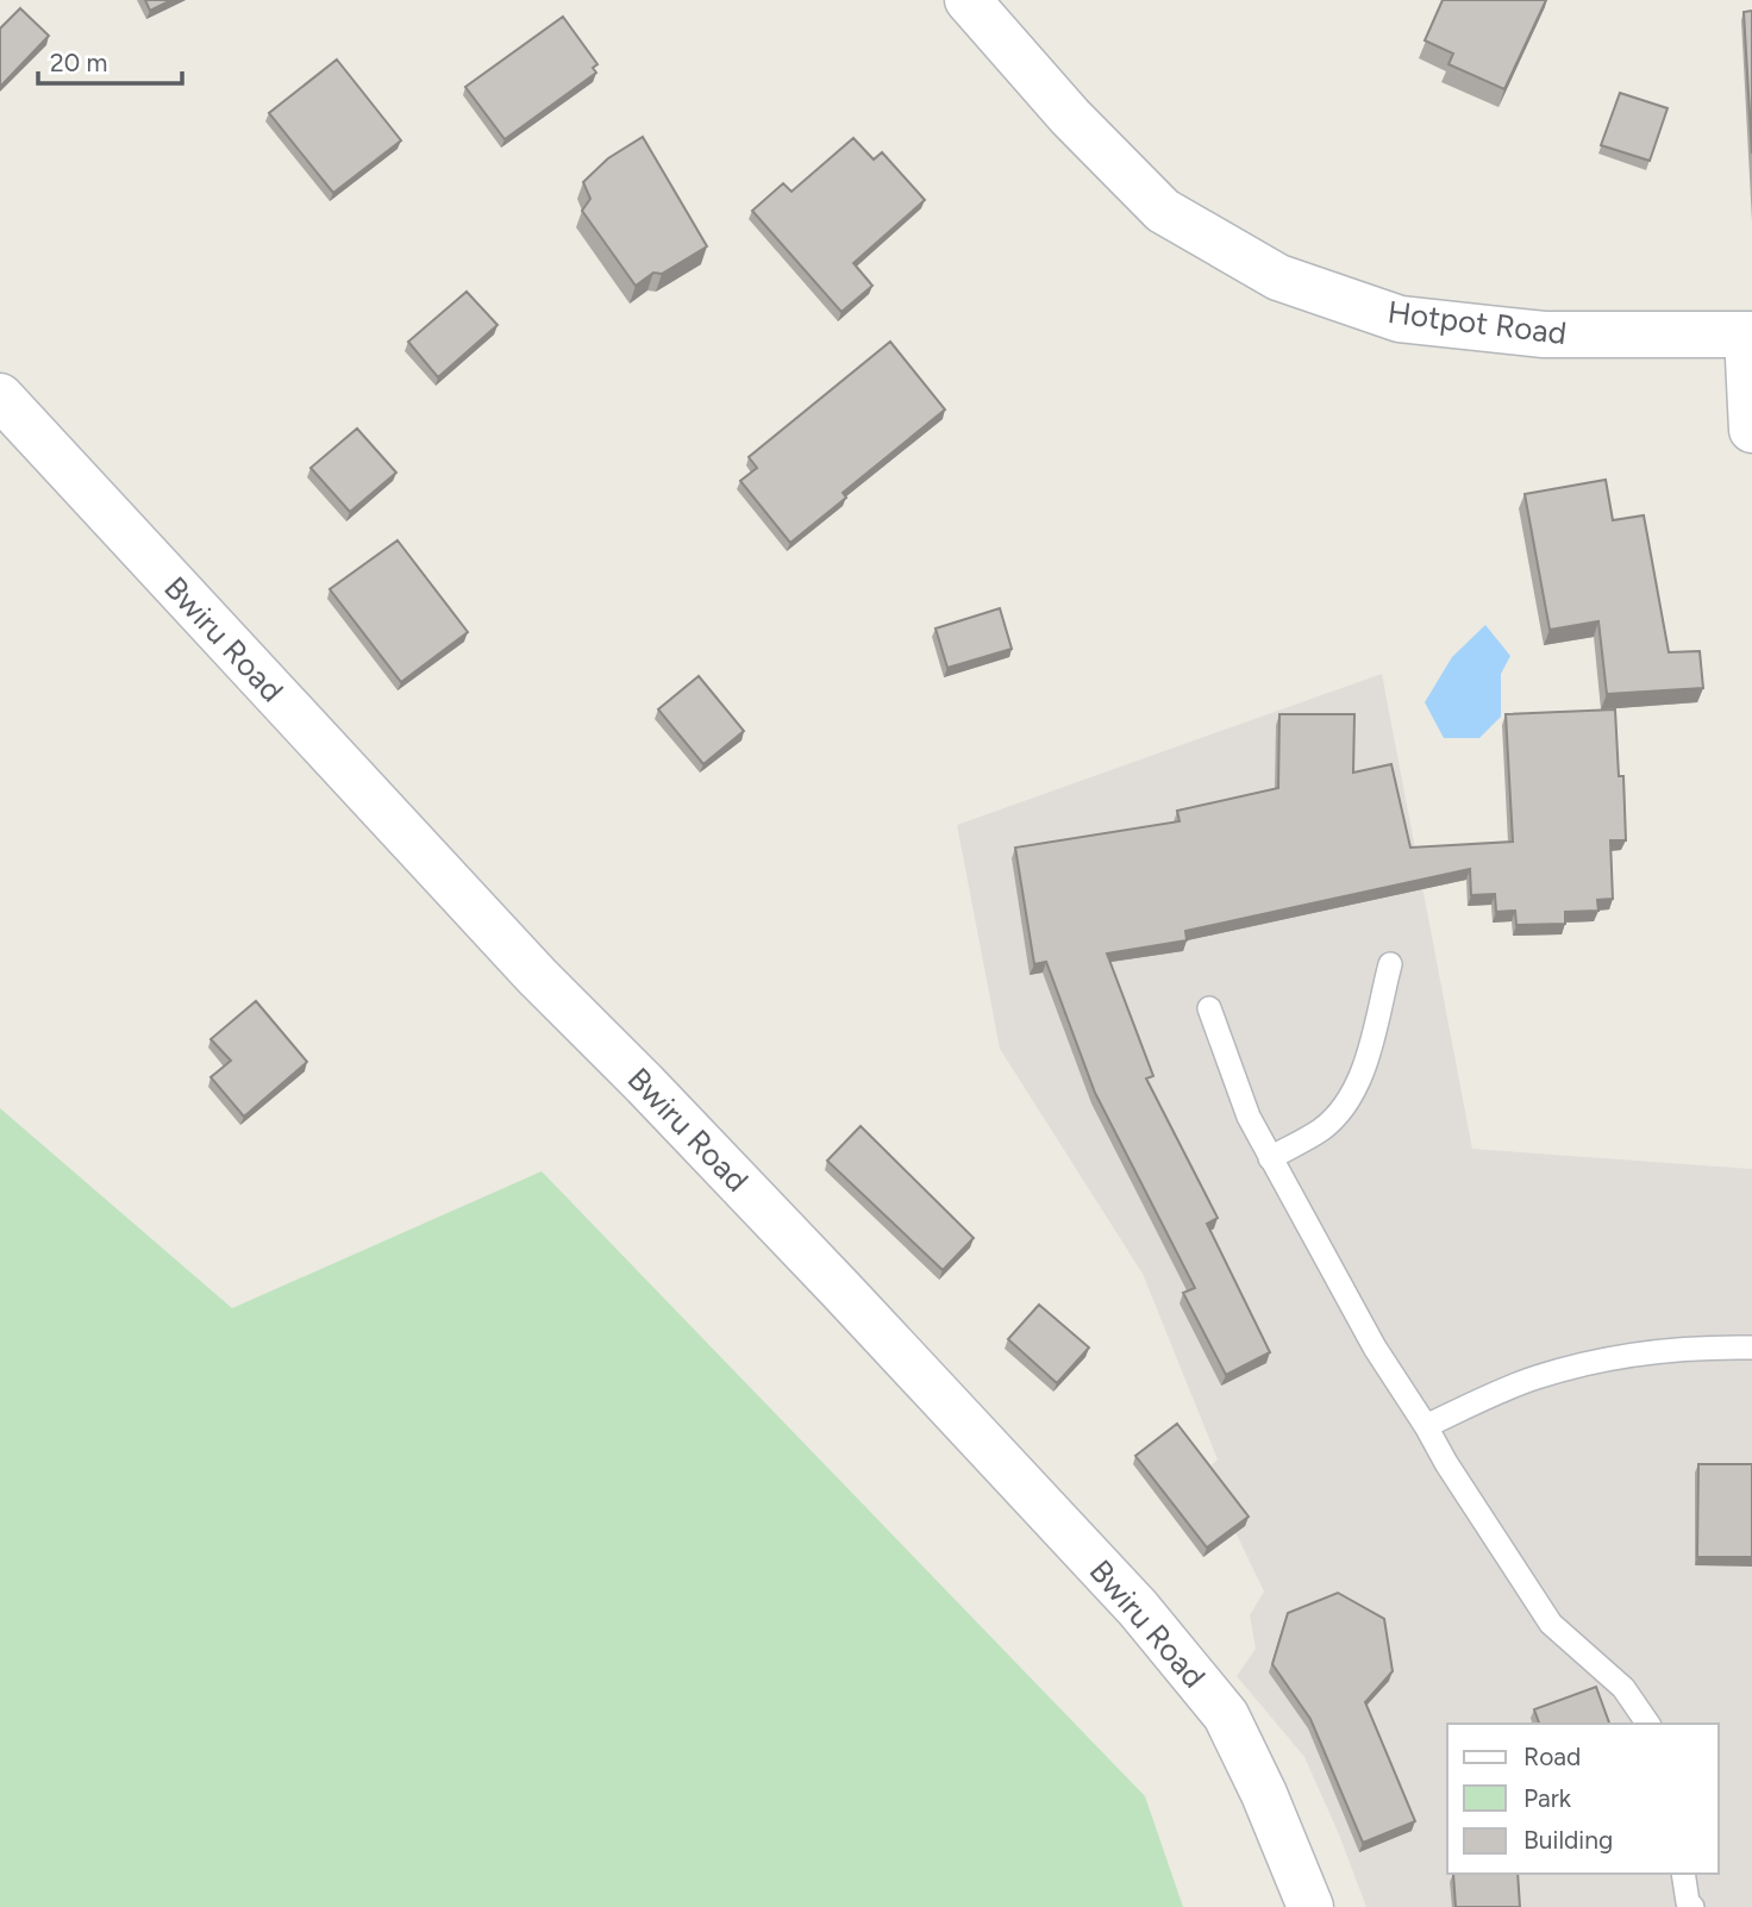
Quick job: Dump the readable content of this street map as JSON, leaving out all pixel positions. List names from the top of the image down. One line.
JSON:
{"streets":{"main road":["Hotpot Road","Bwiru Road"]},"legend":["Road","Park","Building"],"scale_bar":"20 m"}
